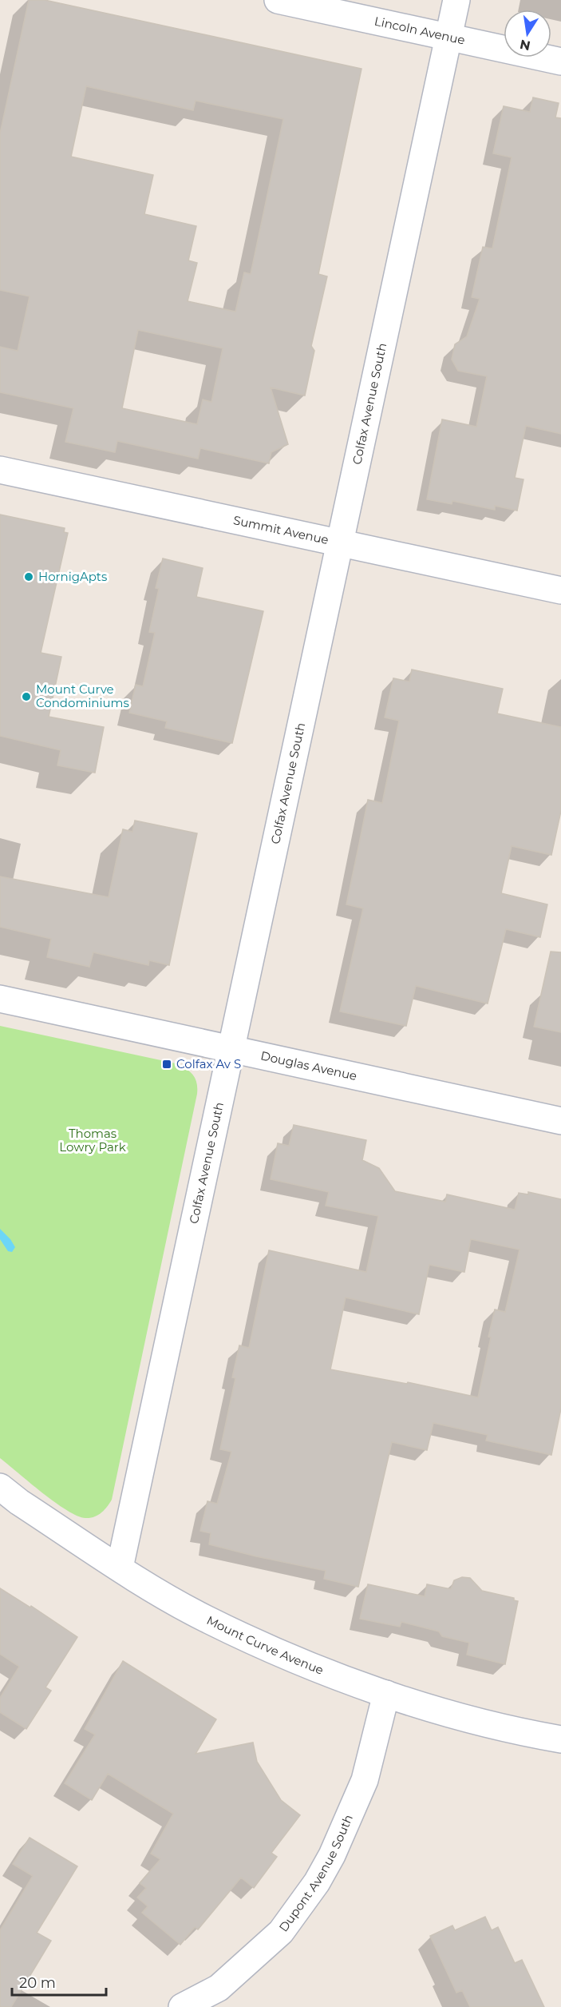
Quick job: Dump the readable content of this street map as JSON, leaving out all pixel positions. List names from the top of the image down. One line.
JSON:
{"streets":{"street":["Lincoln Avenue","Colfax Avenue South","Summit Avenue","Douglas Avenue","Mount Curve Avenue","Dupont Avenue South"]},"crossings":[["Lincoln Avenue","Colfax Avenue South"],["Colfax Avenue South","Summit Avenue"],["Colfax Avenue South","Douglas Avenue"],["Colfax Avenue South","Mount Curve Avenue"],["Mount Curve Avenue","Dupont Avenue South"]],"parks":["Thomas Lowry Park"],"places":{"other":["HornigApts","Mount Curve Condominiums"],"transit":["Colfax Av S"]},"scale_bar":"20 m","north":"bottom"}
